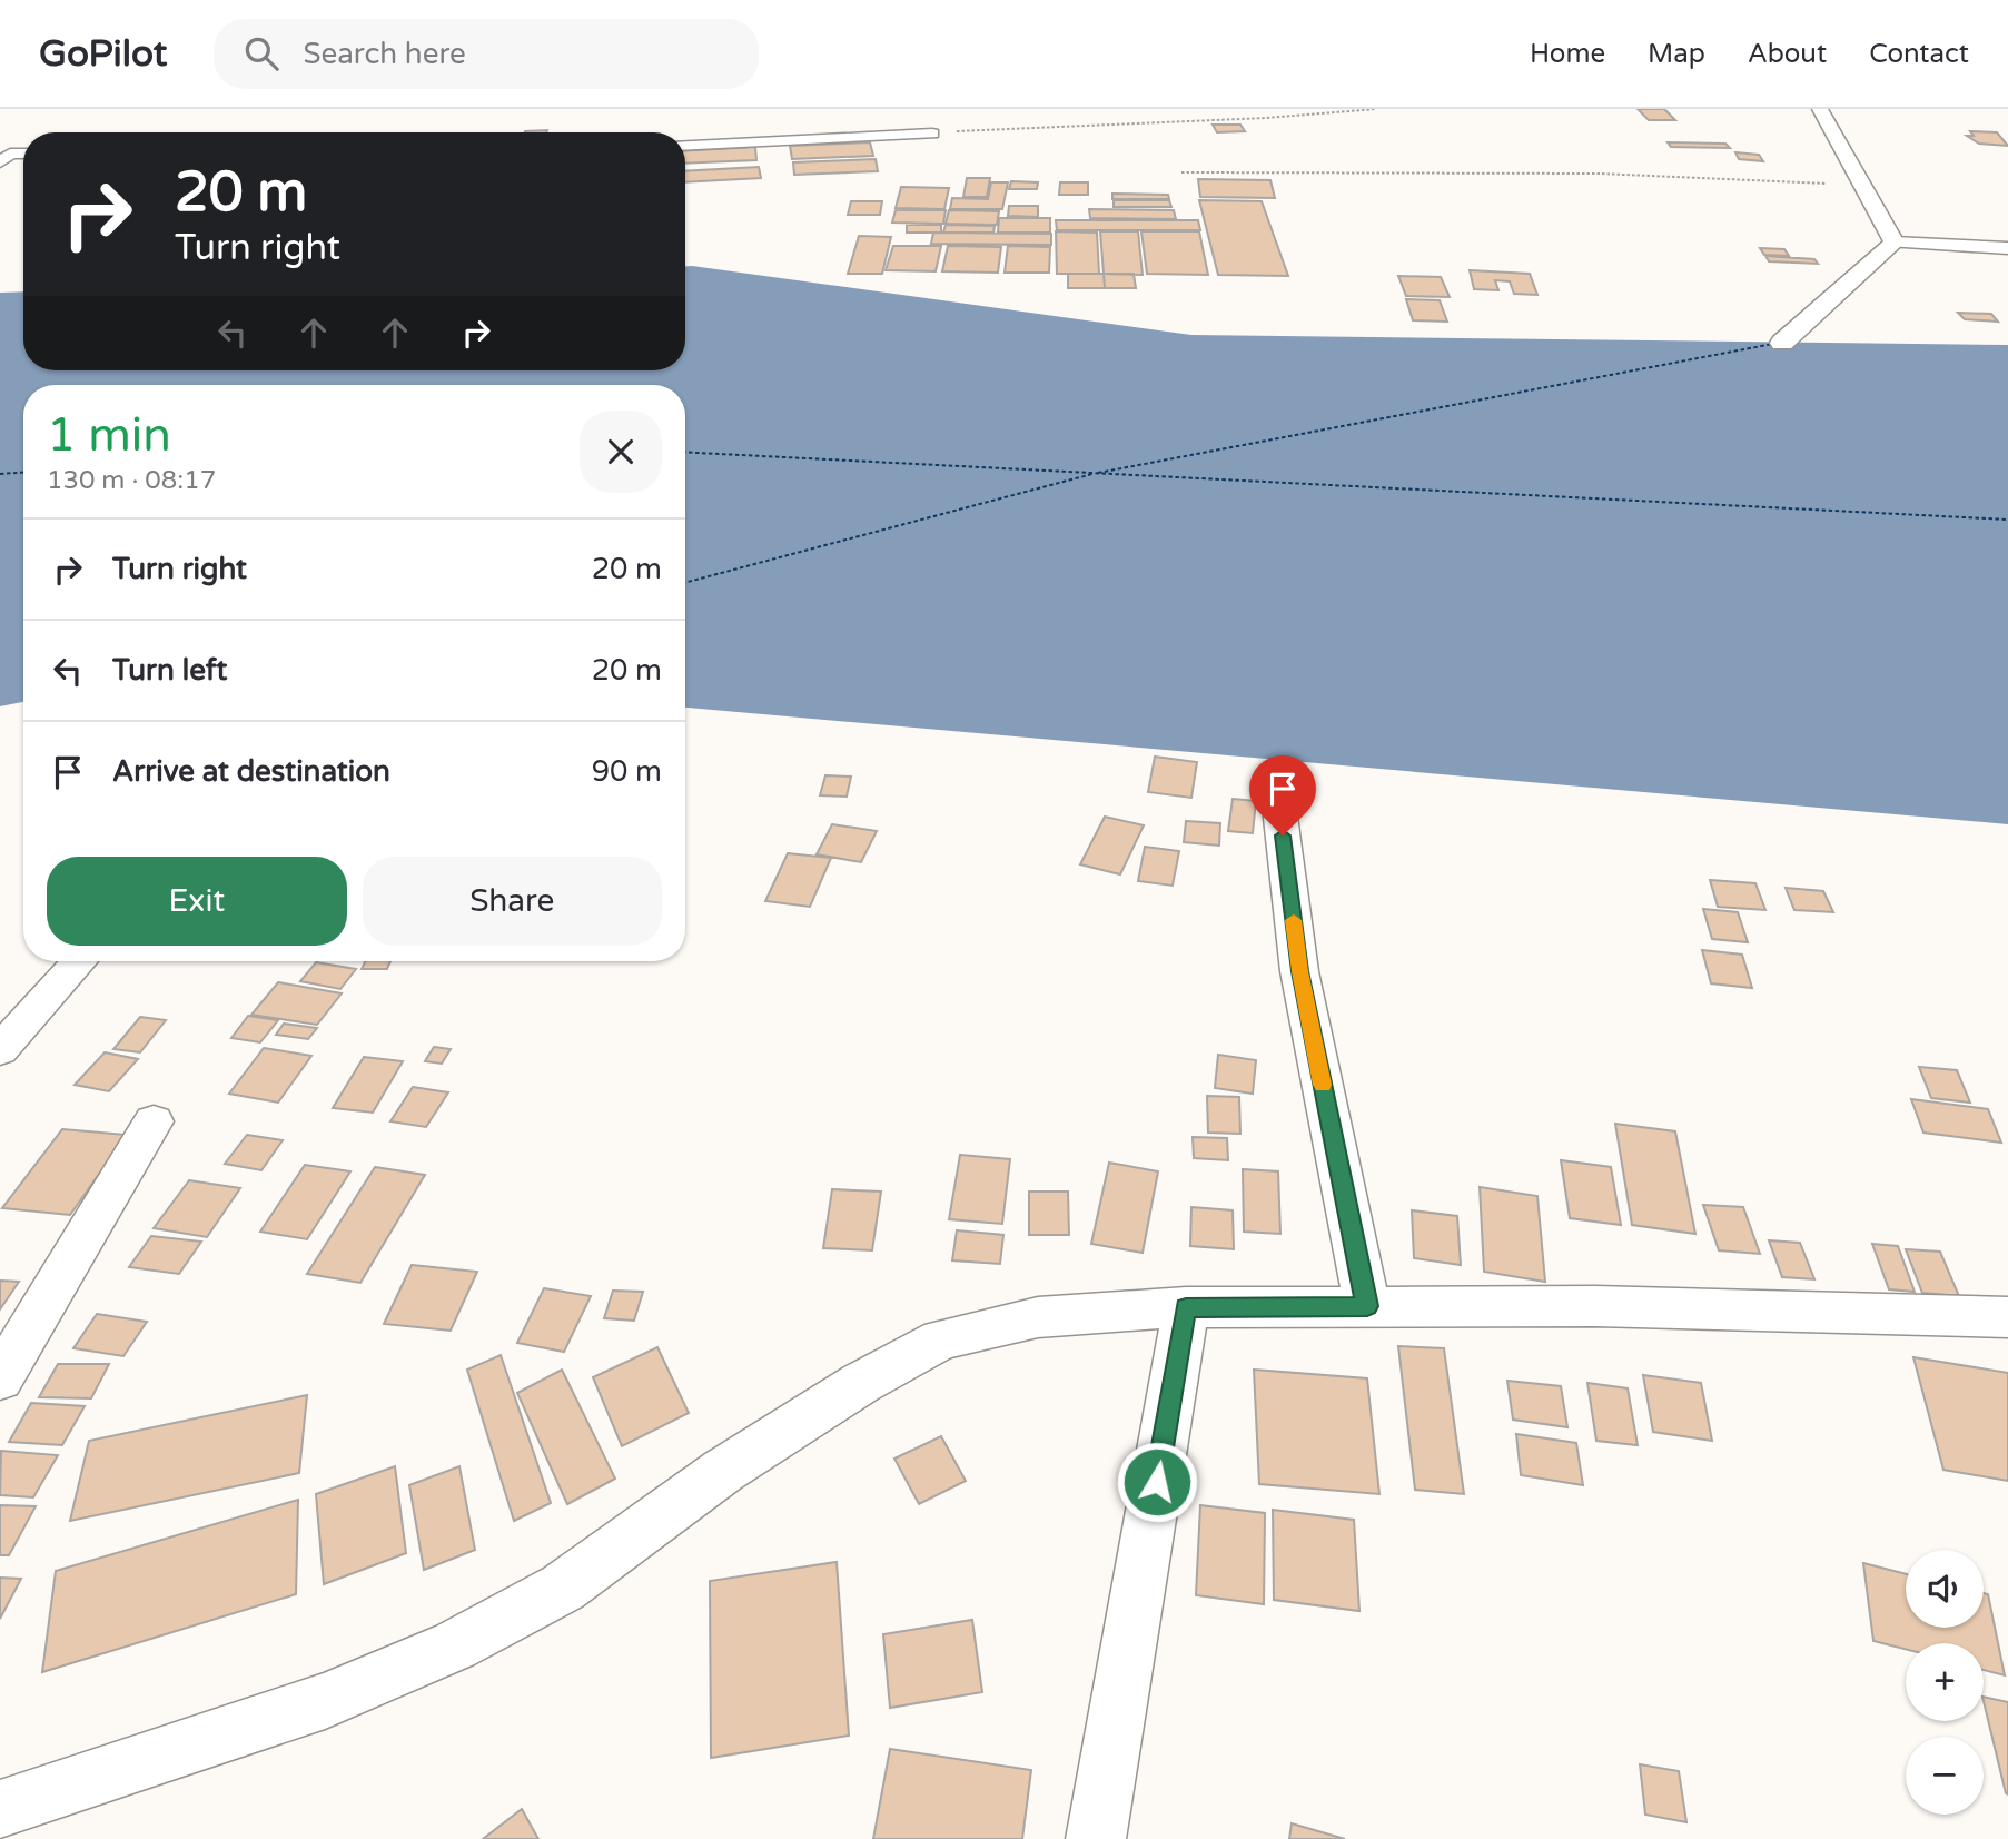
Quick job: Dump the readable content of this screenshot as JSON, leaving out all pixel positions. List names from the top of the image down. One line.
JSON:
{"page":{"header":"GoPilot","search":"Search here","nav":["Home","Map","About","Contact"],"turn":["20 m","Turn right"],"heading":["1 min","130 m · 08:17"],"list":[{"name":"Turn right","value":"20 m"},{"name":"Turn left","value":"20 m"},{"name":"Arrive at destination","value":"90 m"}],"buttons":["Exit","Share"],"map_buttons":["+","−"]}}
